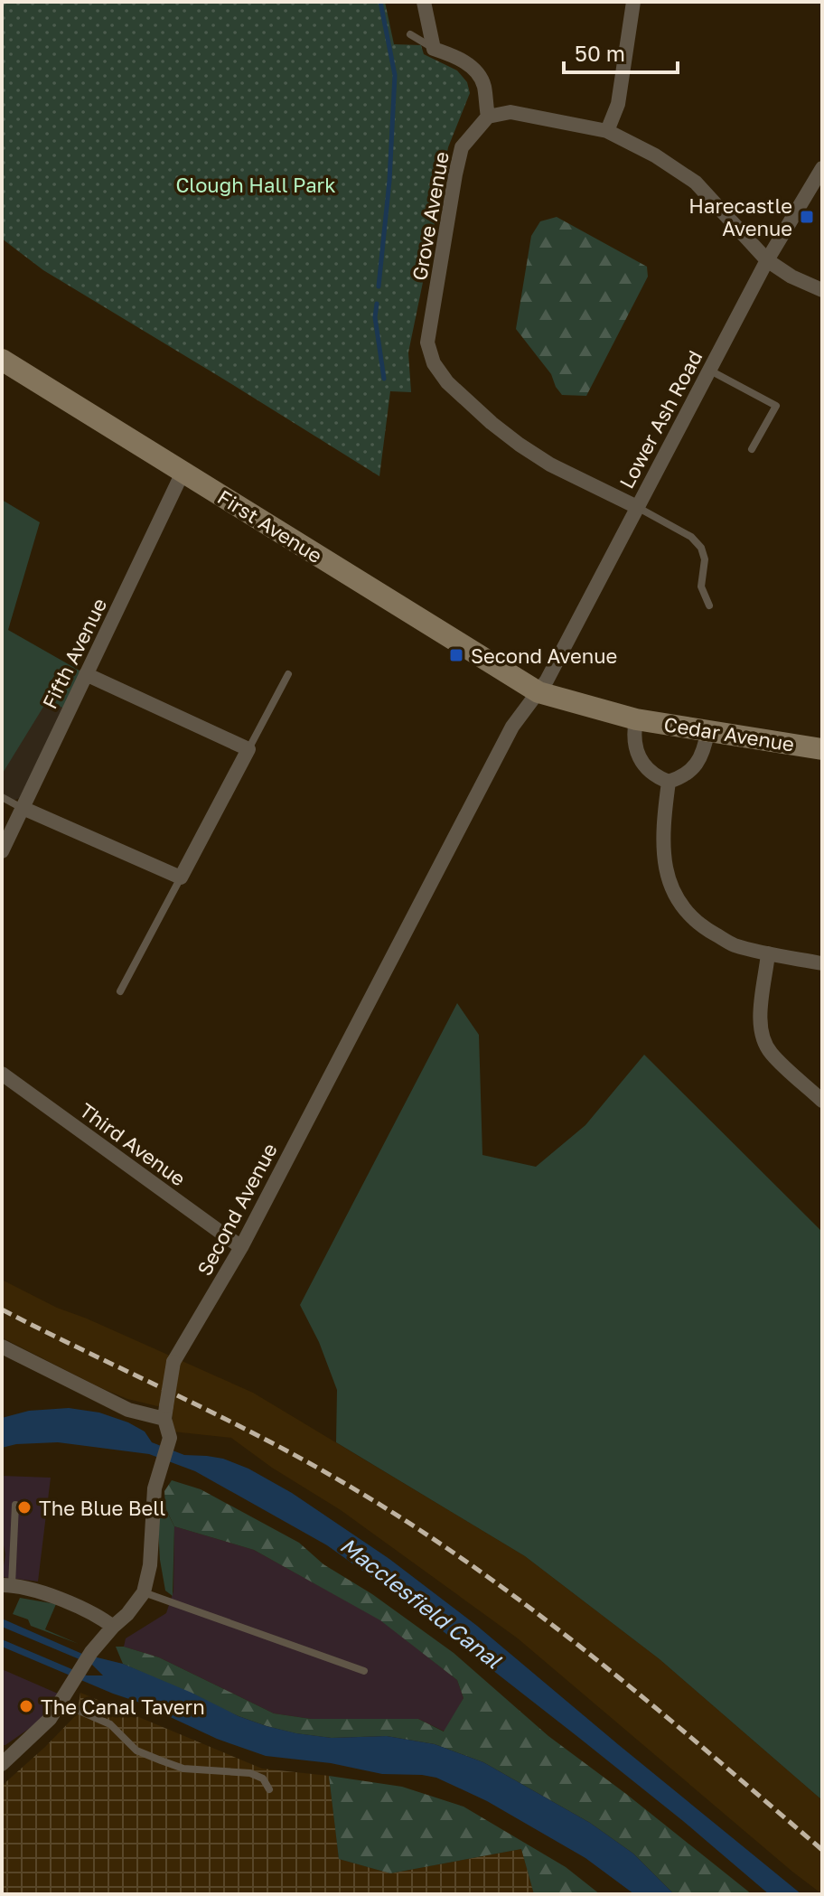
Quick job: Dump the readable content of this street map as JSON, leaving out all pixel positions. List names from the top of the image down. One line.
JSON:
{"streets":{"main road":["First Avenue","Cedar Avenue"],"street":["Grove Avenue","Lower Ash Road","Fifth Avenue","Third Avenue","Second Avenue"]},"crossings":[["Grove Avenue","Lower Ash Road"],["Lower Ash Road","First Avenue"],["Lower Ash Road","Cedar Avenue"],["Lower Ash Road","Second Avenue"],["First Avenue","Fifth Avenue"],["First Avenue","Cedar Avenue"],["First Avenue","Second Avenue"],["Cedar Avenue","Second Avenue"],["Third Avenue","Second Avenue"]],"water":["Macclesfield Canal"],"parks":["Clough Hall Park"],"places":{"transit":["Harecastle Avenue","Second Avenue"],"other":["The Blue Bell","The Canal Tavern"]},"scale_bar":"50 m"}
